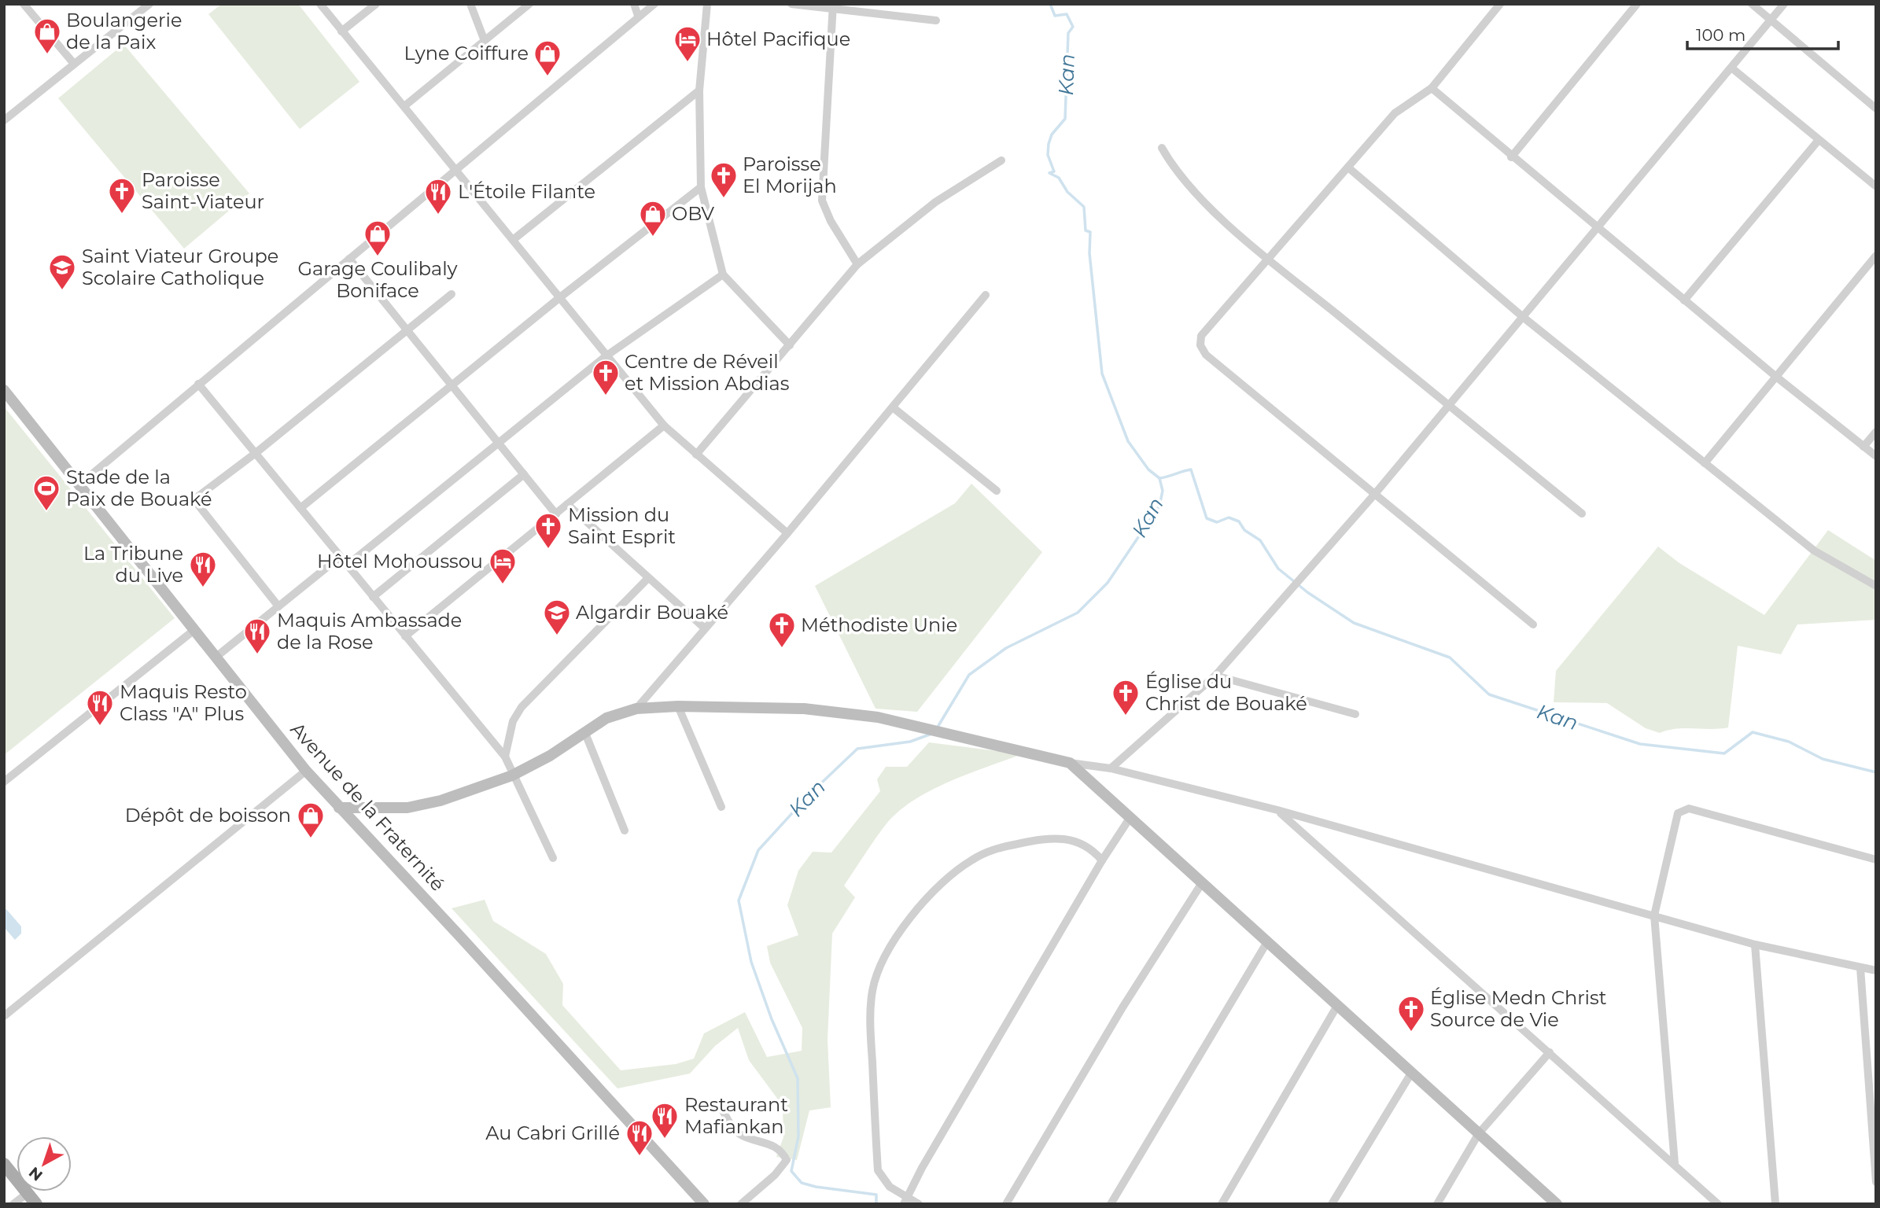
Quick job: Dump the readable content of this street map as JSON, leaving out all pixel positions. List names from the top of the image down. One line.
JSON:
{"streets":{"street":["Avenue de la Fraternité"]},"water":["Kan"],"places":{"shop":["Boulangerie de la Paix","Lyne Coiffure","OBV","Garage Coulibaly Boniface","Dépôt de boisson"],"hotel":["Hôtel Pacifique","Hôtel Mohoussou"],"church":["Paroisse El Morijah","Paroisse Saint-Viateur","Centre de Réveil et Mission Abdias","Mission du Saint Esprit","Méthodiste Unie","Église du Christ de Bouaké","Église Medn Christ Source de Vie"],"restaurant":["L'Étoile Filante","La Tribune du Live","Maquis Ambassade de la Rose","Maquis Resto Class \"A\" Plus","Restaurant Mafiankan","Au Cabri Grillé"],"school or university":["Saint Viateur Groupe Scolaire Catholique","Algardir Bouaké"],"sports":["Stade de la Paix de Bouaké"]},"scale_bar":"100 m","north":"bottom left"}
